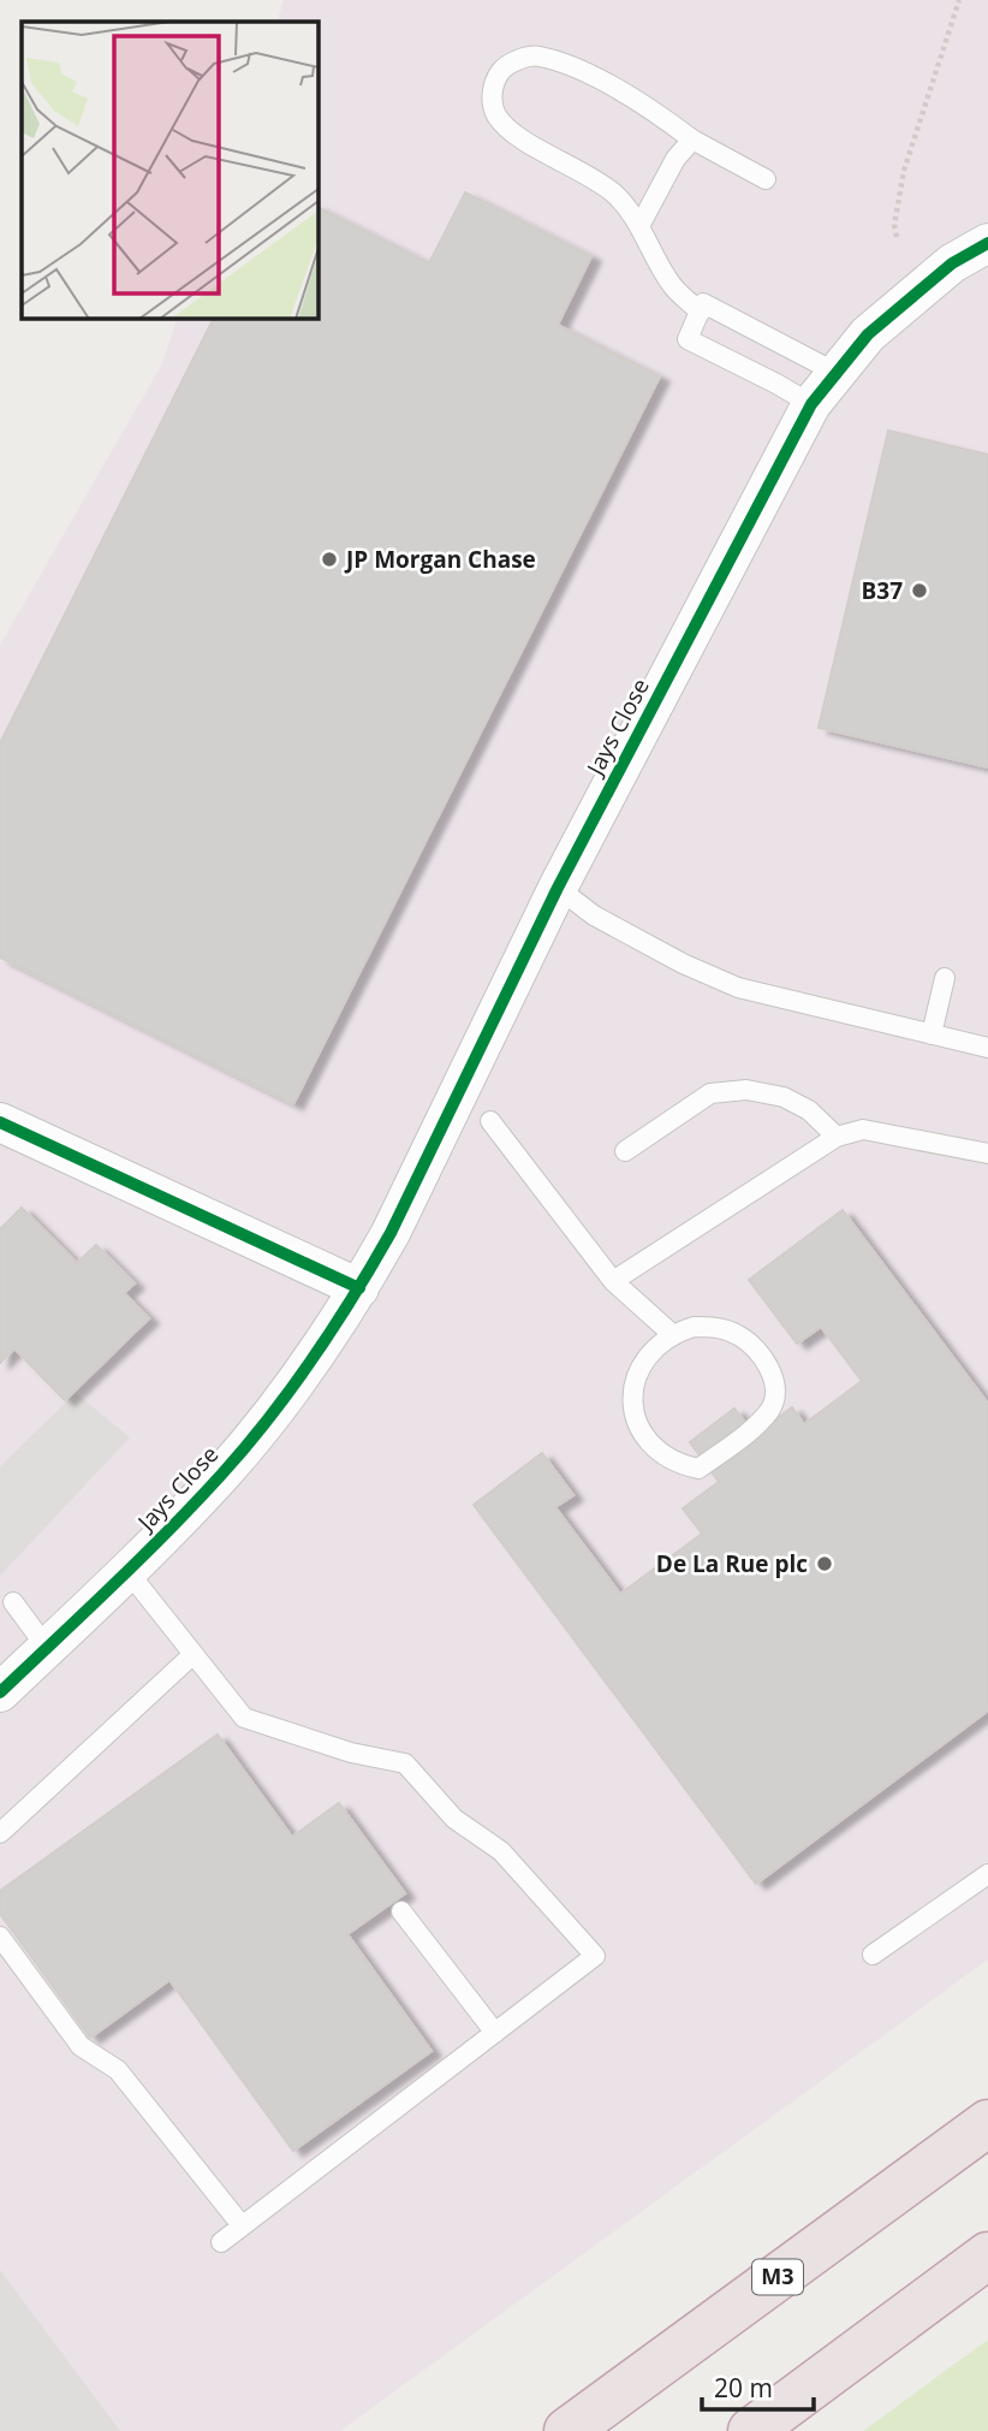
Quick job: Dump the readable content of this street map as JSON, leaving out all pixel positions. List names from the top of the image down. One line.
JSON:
{"streets":{"highway":["M3"],"street":["Jays Close"]},"places":["JP Morgan Chase","B37","De La Rue plc"],"scale_bar":"20 m"}
